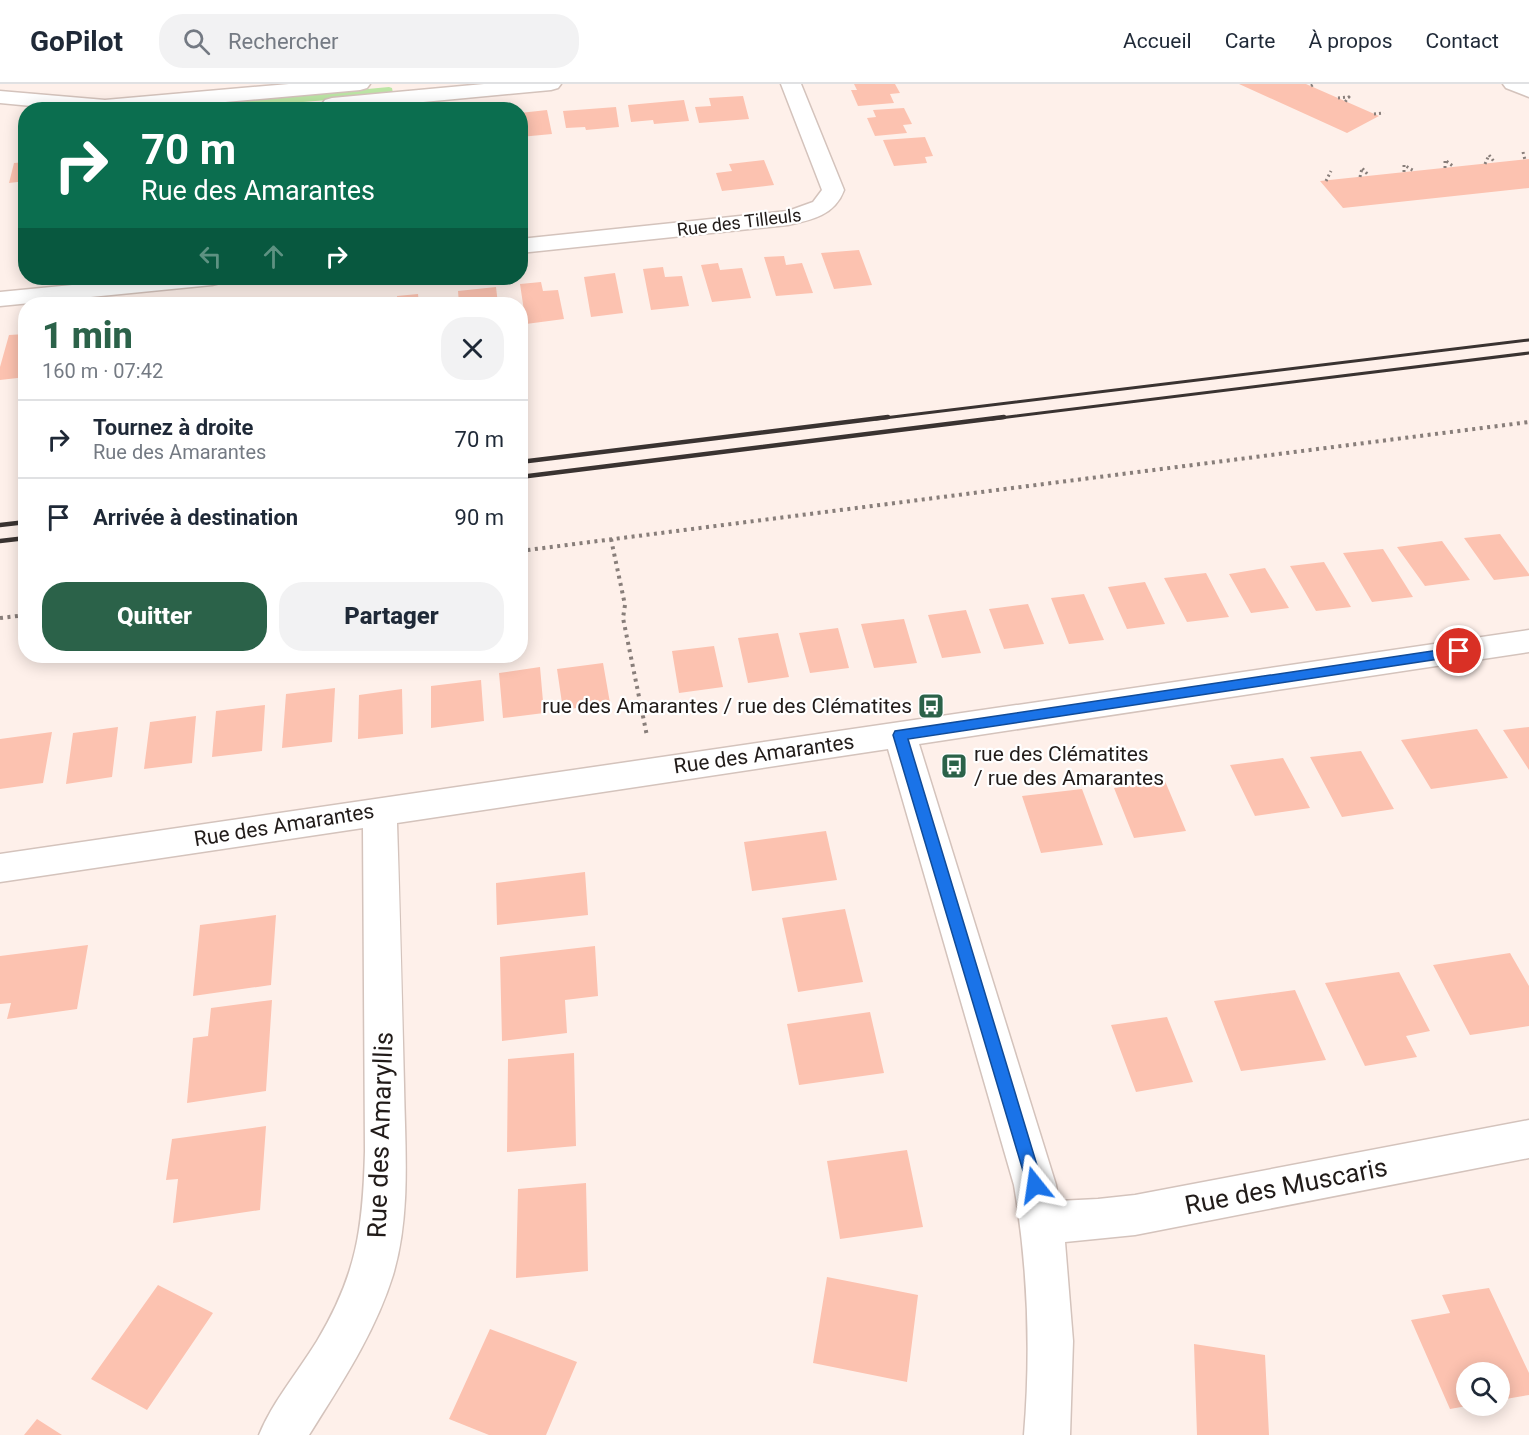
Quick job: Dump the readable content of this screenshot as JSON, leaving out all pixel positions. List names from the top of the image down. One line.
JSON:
{"streets":{"street":["Rue des Tilleuls","Rue des Amarantes","Rue des Amaryllis","Rue des Muscaris"]},"crossings":[["Rue des Amarantes","Rue des Amaryllis"]],"places":{"bus stop":["rue des Amarantes / rue des Clématites","rue des Clématites / rue des Amarantes"]},"page":{"header":"GoPilot","search":"Rechercher","nav":["Accueil","Carte","À propos","Contact"],"turn":["70 m","Rue des Amarantes"],"heading":["1 min","160 m · 07:42"],"list":[{"name":"Tournez à droite","note":"Rue des Amarantes","value":"70 m"},{"name":"Arrivée à destination","value":"90 m"}],"buttons":["Quitter","Partager"]}}
